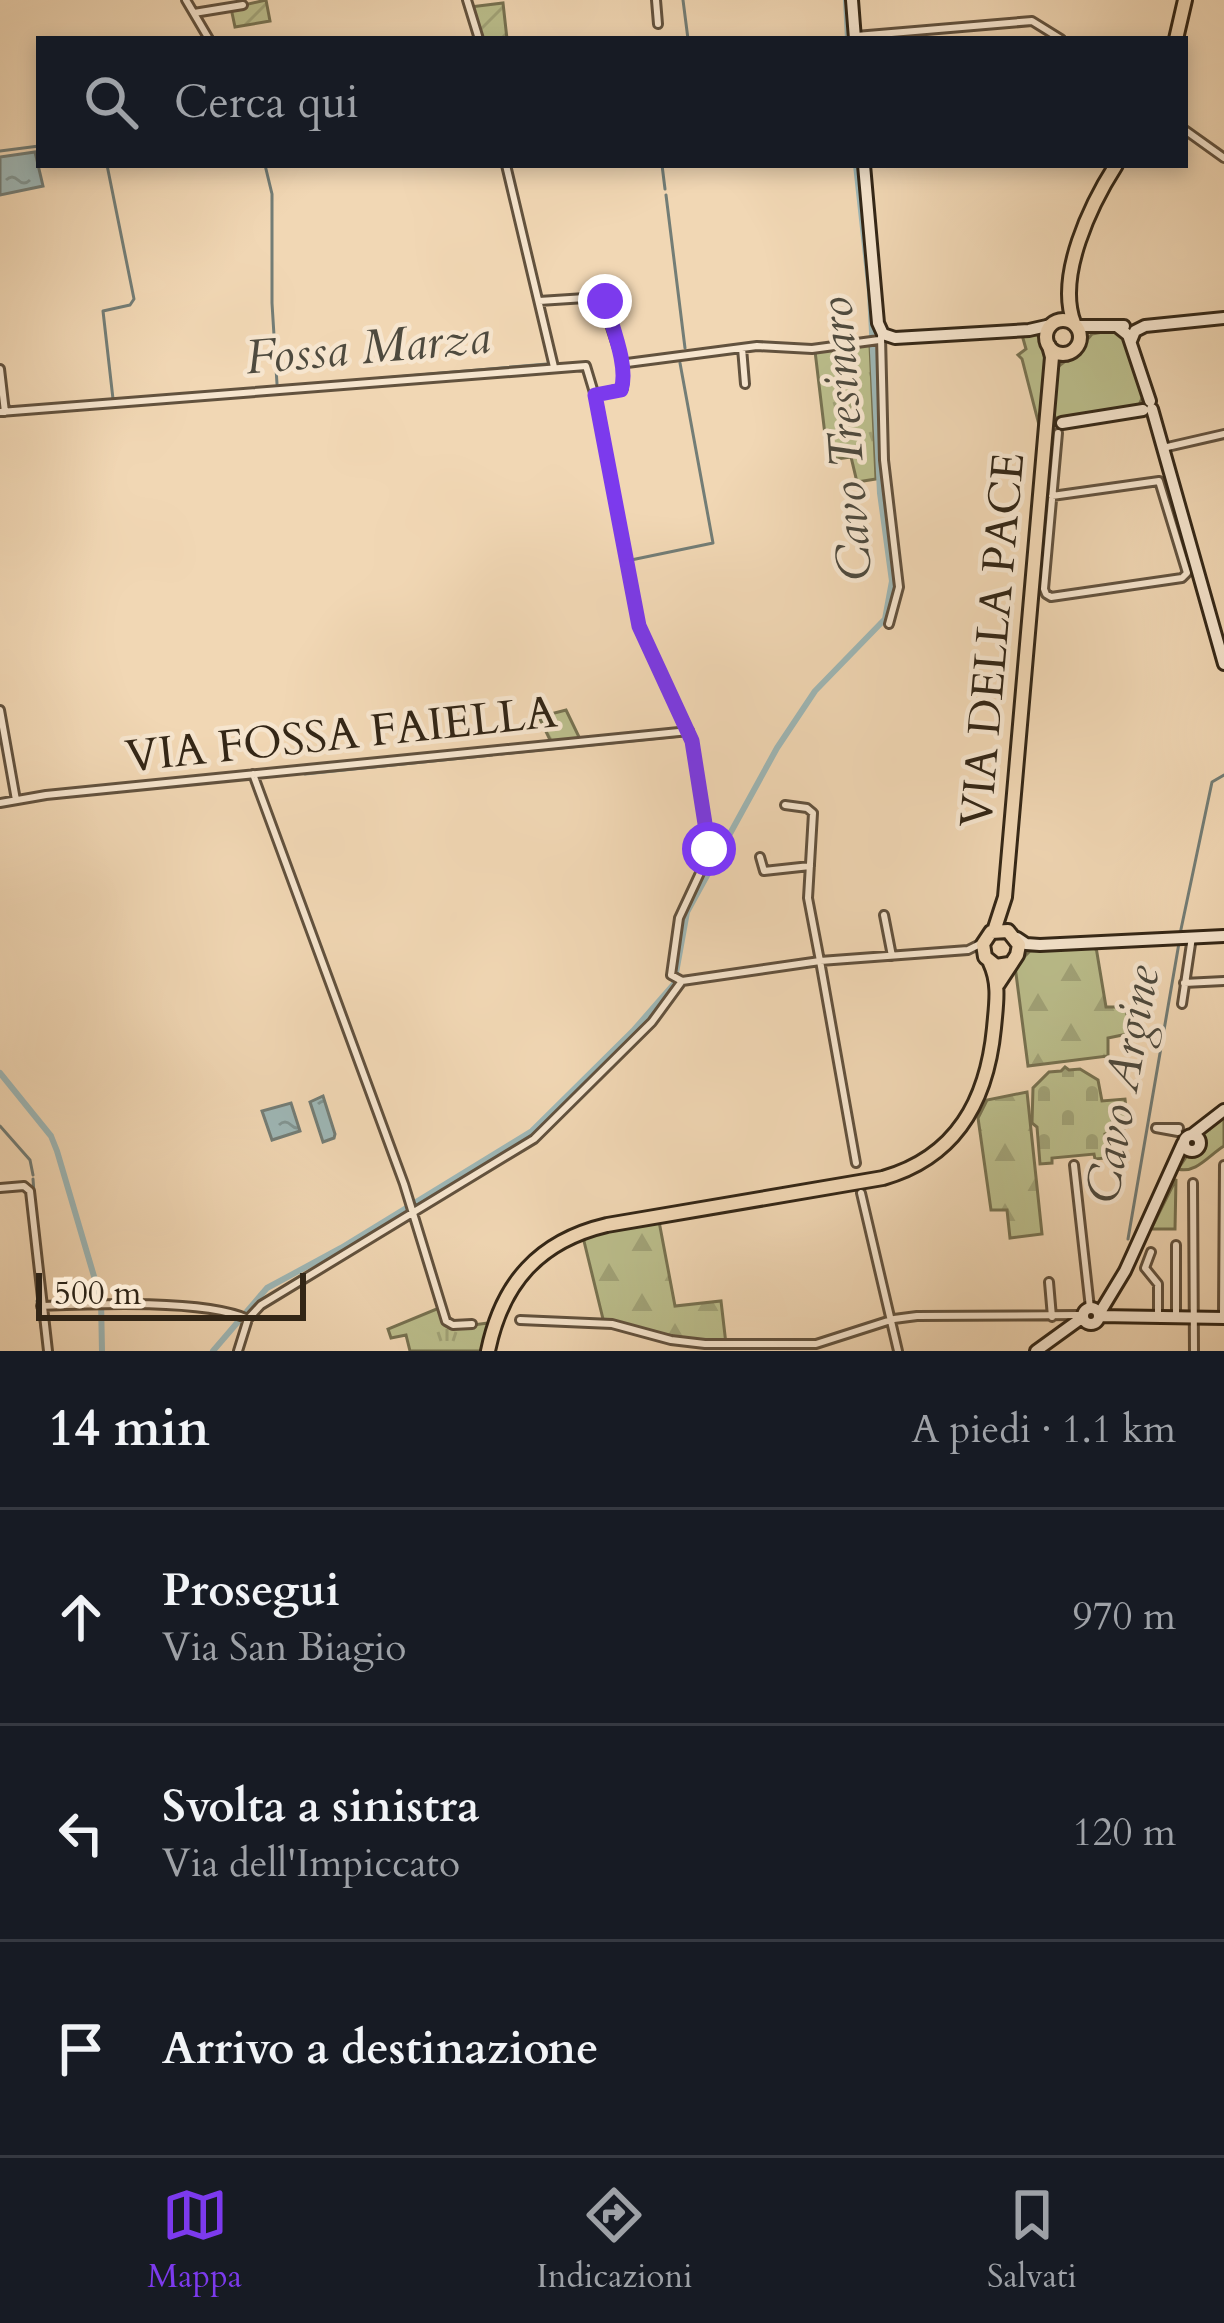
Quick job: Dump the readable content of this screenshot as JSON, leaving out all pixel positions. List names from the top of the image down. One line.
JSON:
{"streets":{"main road":["VIA DELLA PACE"],"street":["VIA FOSSA FAIELLA"]},"water":["Fossa Marza","Cavo Tresinaro","Cavo Argine"],"scale_bar":"500 m","page":{"search":"Cerca qui","scale":"500 m","heading":["14 min","A piedi · 1.1 km"],"list":[["Prosegui","Via San Biagio","970 m"],["Svolta a sinistra","Via dell'Impiccato","120 m"],"Arrivo a destinazione"],"nav":["Mappa","Indicazioni","Salvati"]}}
